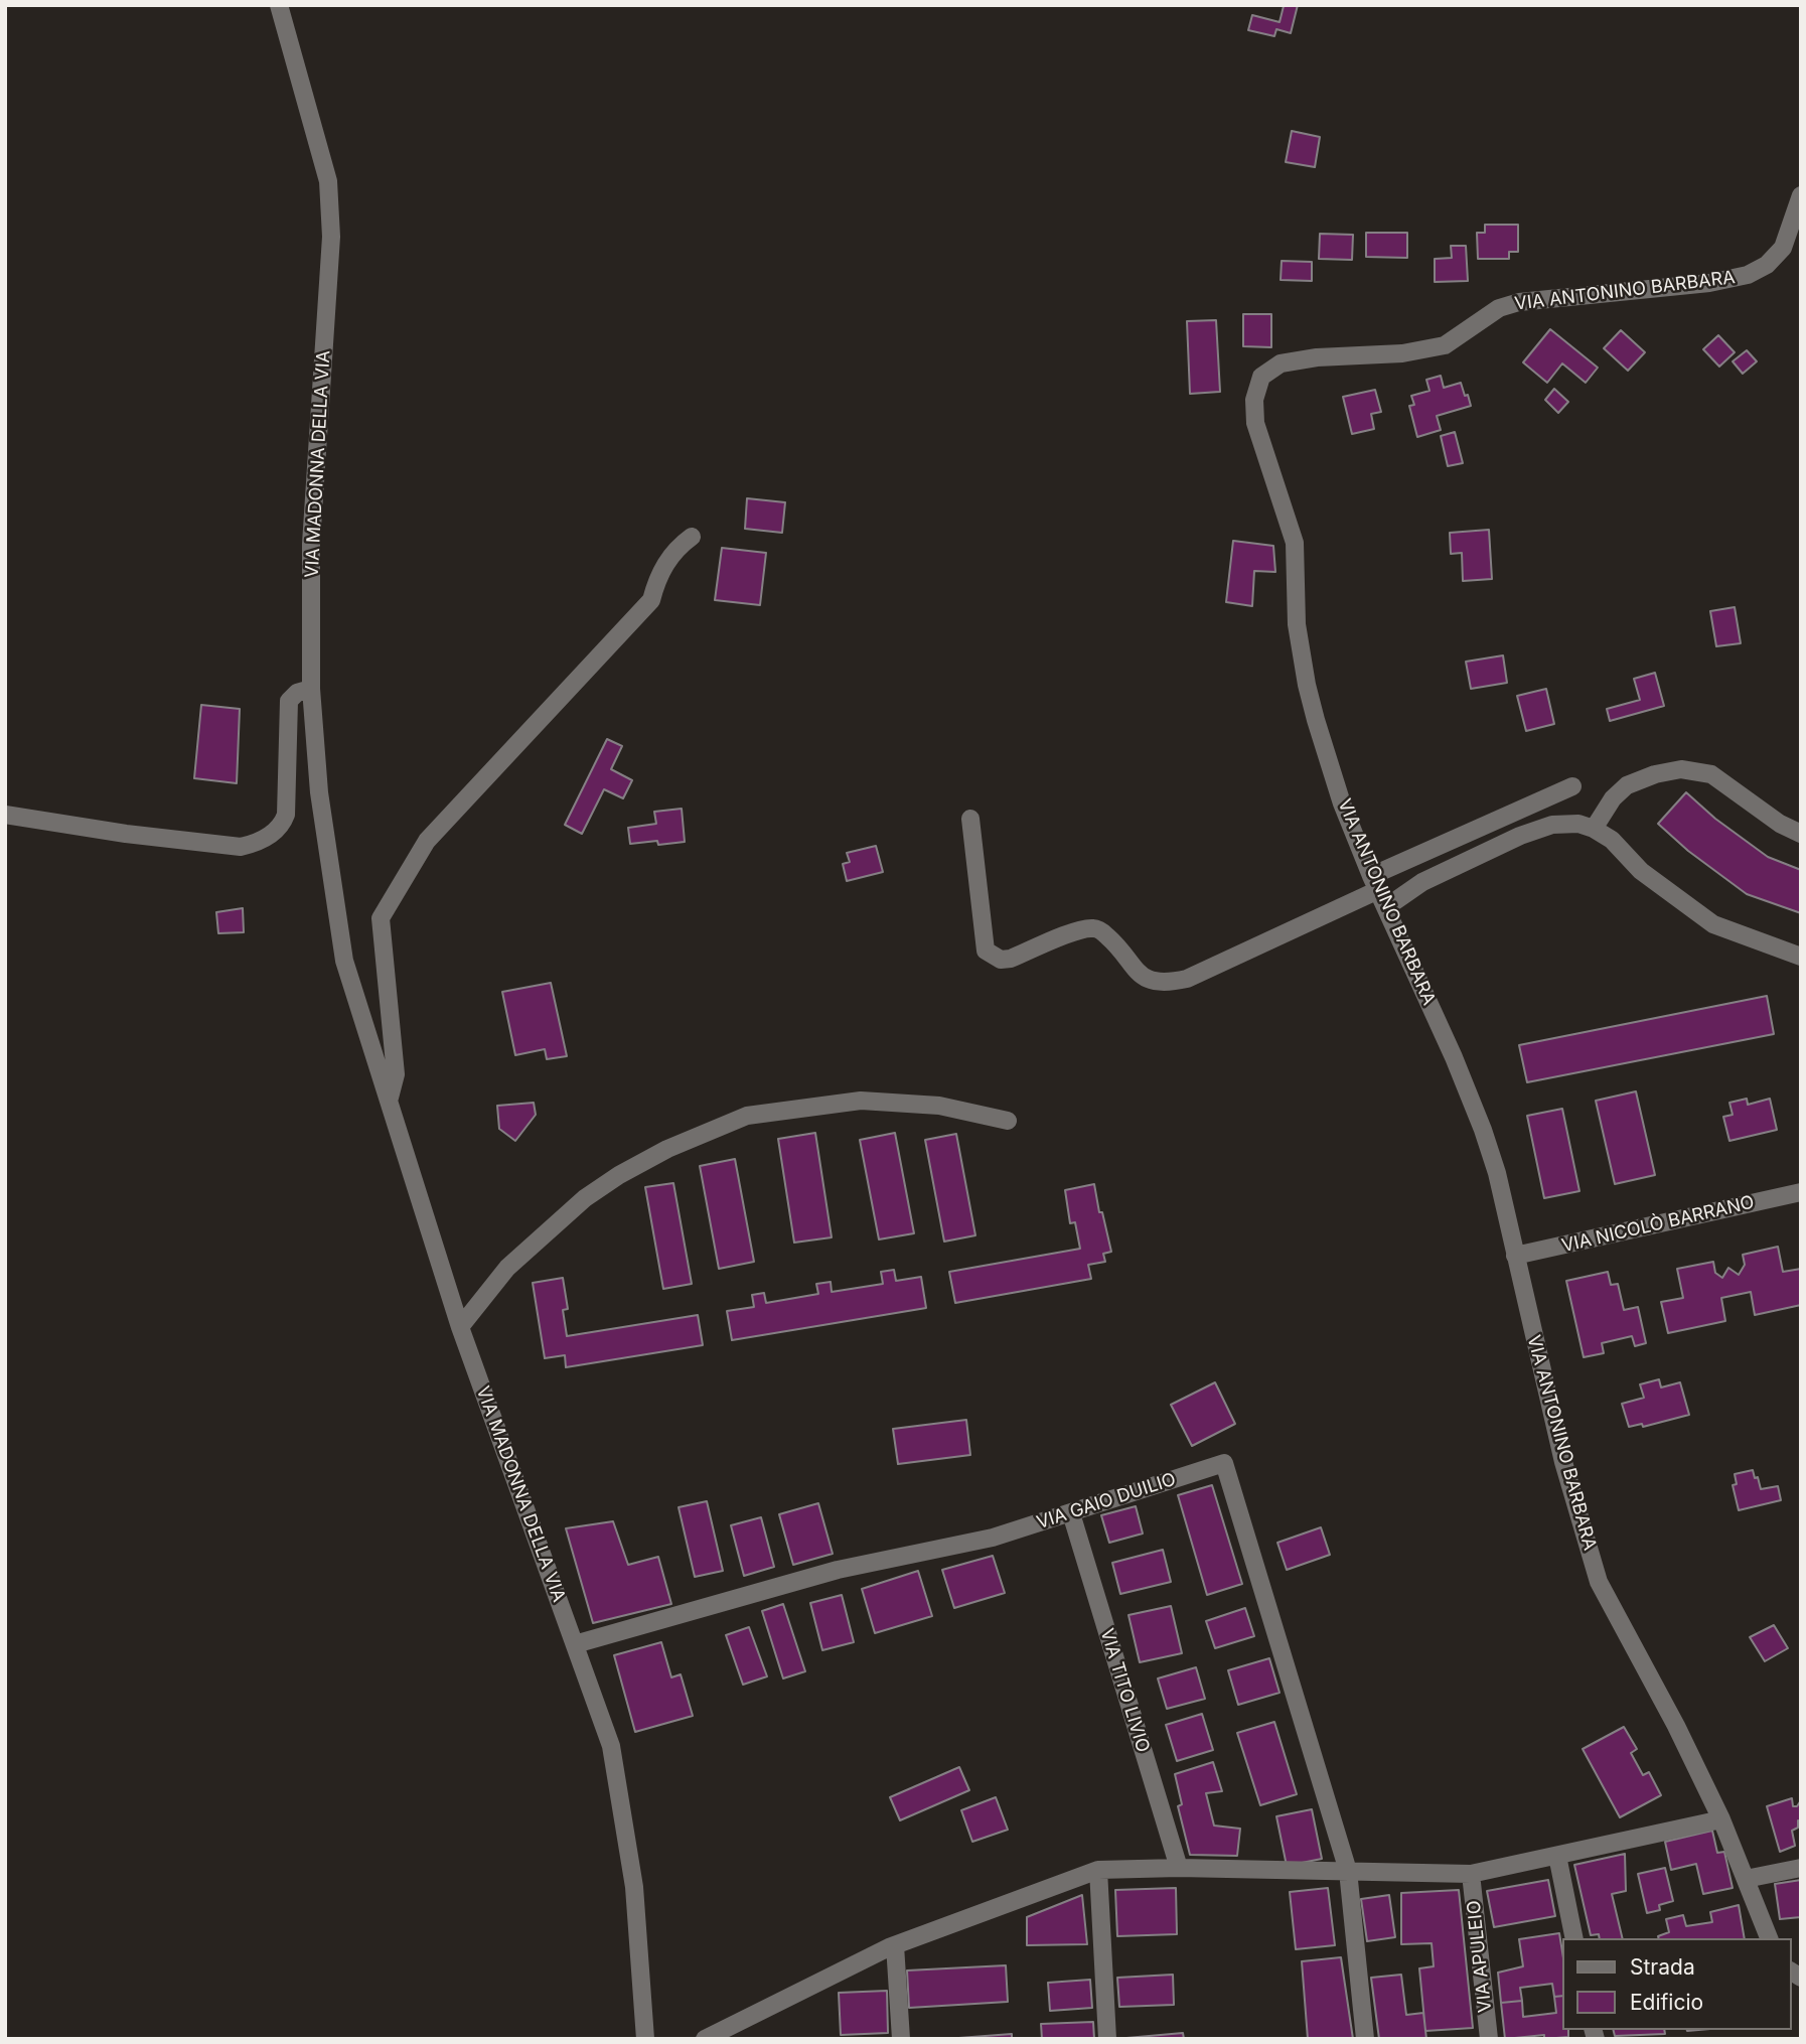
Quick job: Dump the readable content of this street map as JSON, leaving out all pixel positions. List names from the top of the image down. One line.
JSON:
{"streets":{"street":["VIA ANTONINO BARBARA","VIA MADONNA DELLA VIA","VIA NICOLÒ BARRANO","VIA GAIO DUILIO","VIA TITO LIVIO","VIA APULEIO"]},"crossings":[["VIA ANTONINO BARBARA","VIA NICOLÒ BARRANO"],["VIA MADONNA DELLA VIA","VIA GAIO DUILIO"],["VIA GAIO DUILIO","VIA TITO LIVIO"]],"legend":["Strada","Edificio"]}
